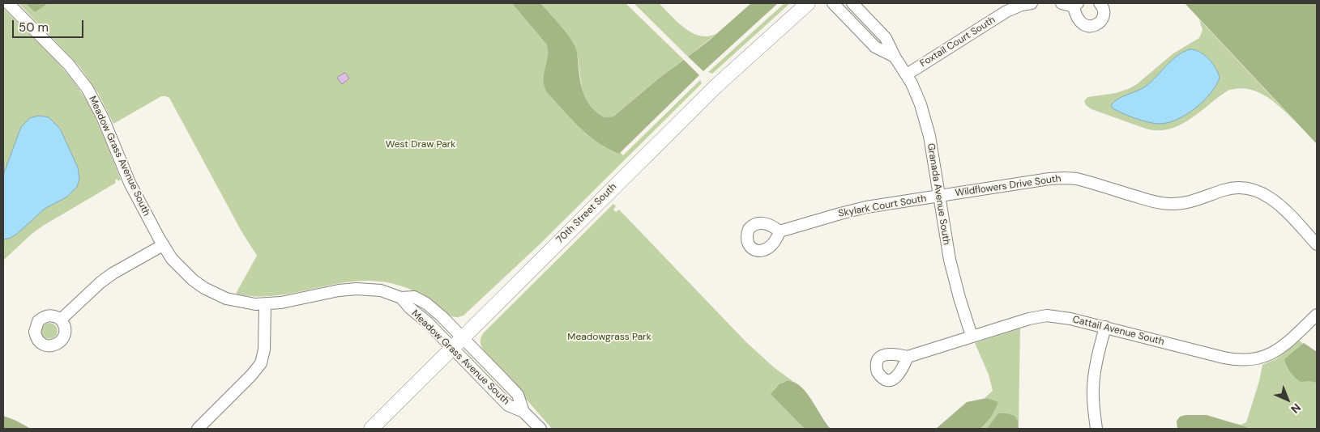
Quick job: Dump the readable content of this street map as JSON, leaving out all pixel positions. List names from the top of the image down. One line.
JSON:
{"streets":{"main road":["70th Street South"],"street":["Foxtail Court South","Meadow Grass Avenue South","Wildflowers Drive South","Granada Avenue South","Skylark Court South","Cattail Avenue South"]},"crossings":[["Foxtail Court South","Granada Avenue South"],["Meadow Grass Avenue South","70th Street South"],["Wildflowers Drive South","Granada Avenue South"],["Wildflowers Drive South","Skylark Court South"],["Granada Avenue South","Skylark Court South"],["Granada Avenue South","Cattail Avenue South"]],"parks":["West Draw Park","Meadowgrass Park"],"scale_bar":"50 m","north":"bottom right"}
